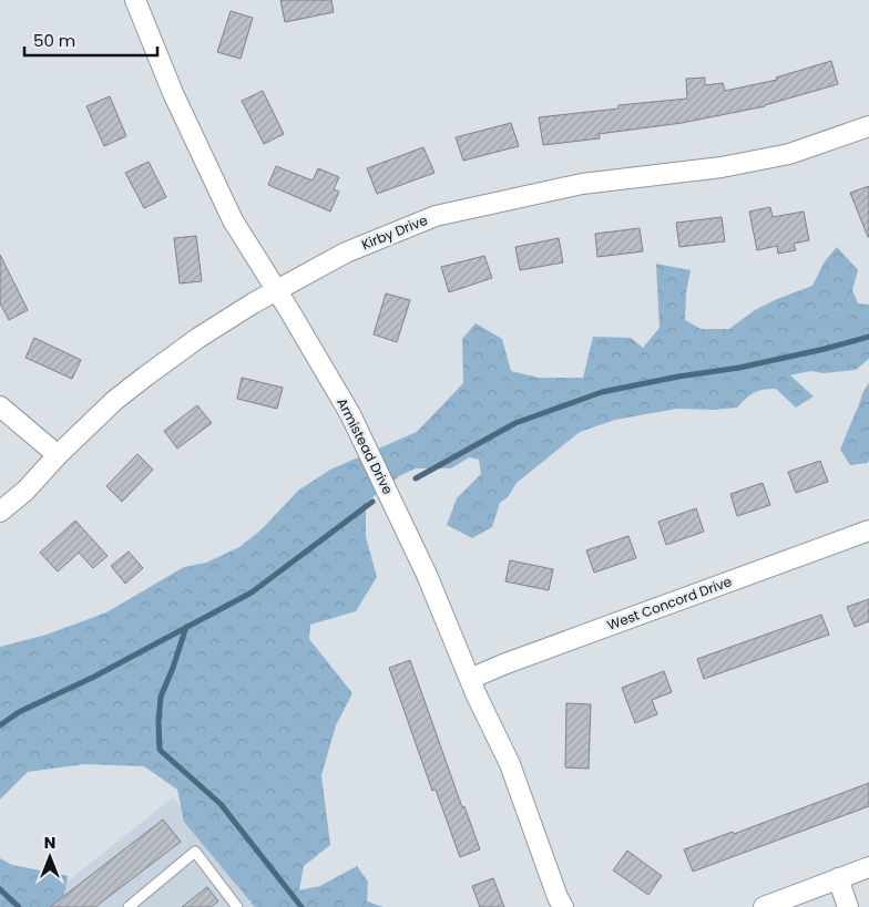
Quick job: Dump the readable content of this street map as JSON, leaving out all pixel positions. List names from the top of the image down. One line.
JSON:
{"streets":{"street":["Kirby Drive","Armistead Drive","West Concord Drive"]},"crossings":[["Kirby Drive","Armistead Drive"],["Armistead Drive","West Concord Drive"]],"scale_bar":"50 m","north":"top"}
